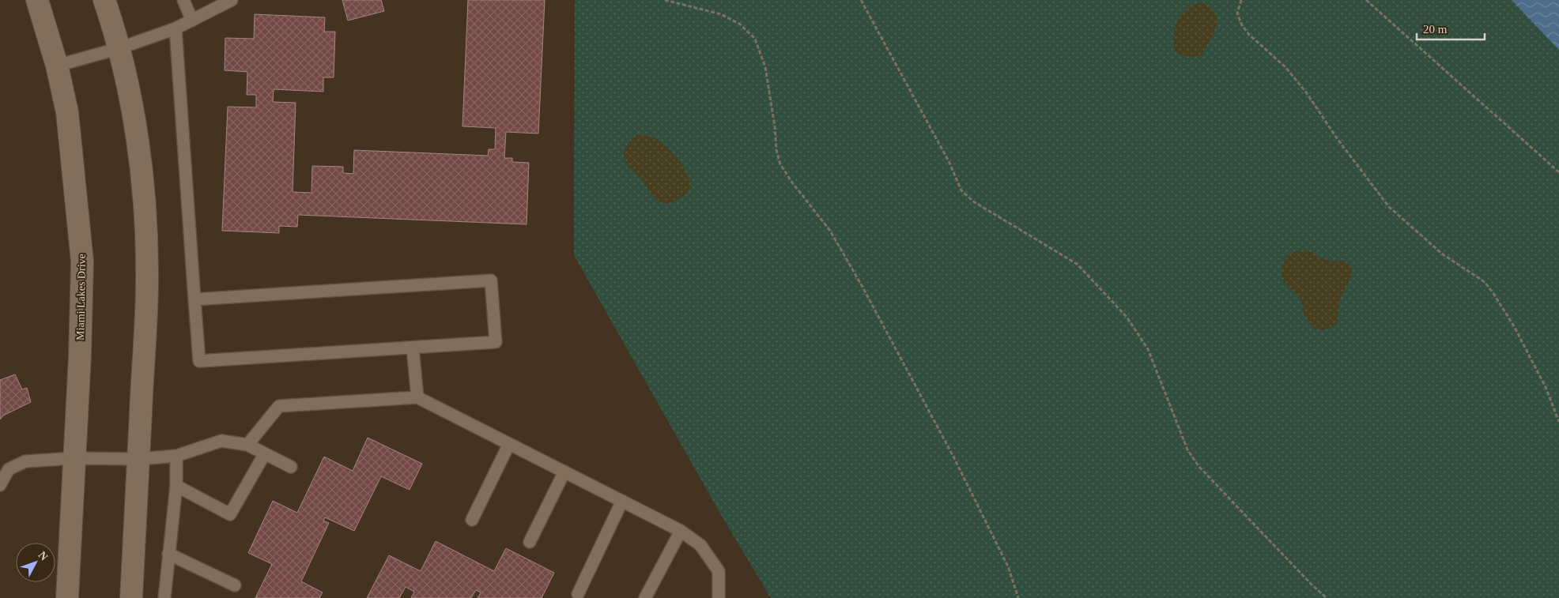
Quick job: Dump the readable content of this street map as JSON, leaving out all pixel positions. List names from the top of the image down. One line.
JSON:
{"streets":{"main road":["Miami Lakes Drive"]},"scale_bar":"20 m","north":"top right"}
